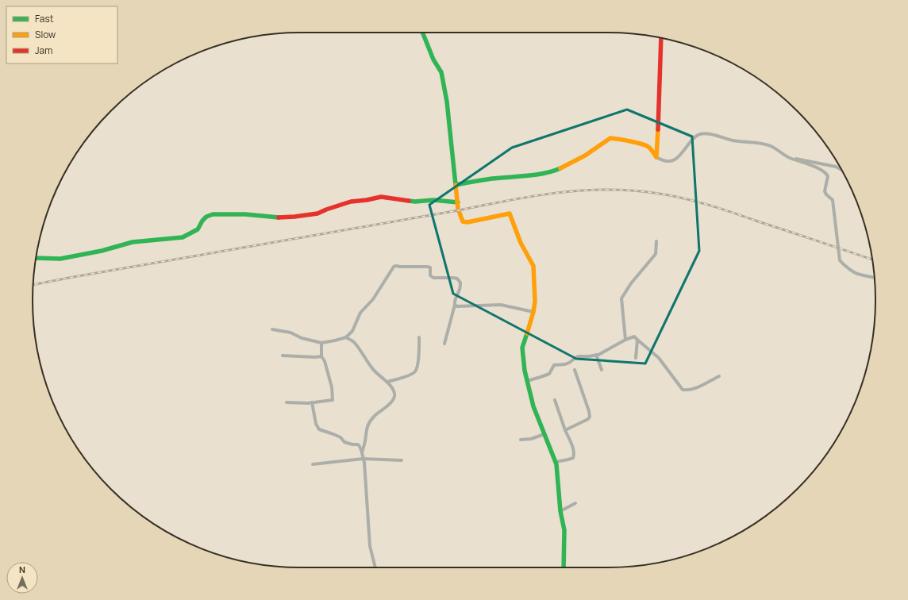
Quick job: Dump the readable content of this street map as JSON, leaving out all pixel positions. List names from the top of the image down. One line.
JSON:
{"legend":["Fast","Slow","Jam"],"north":"top"}
